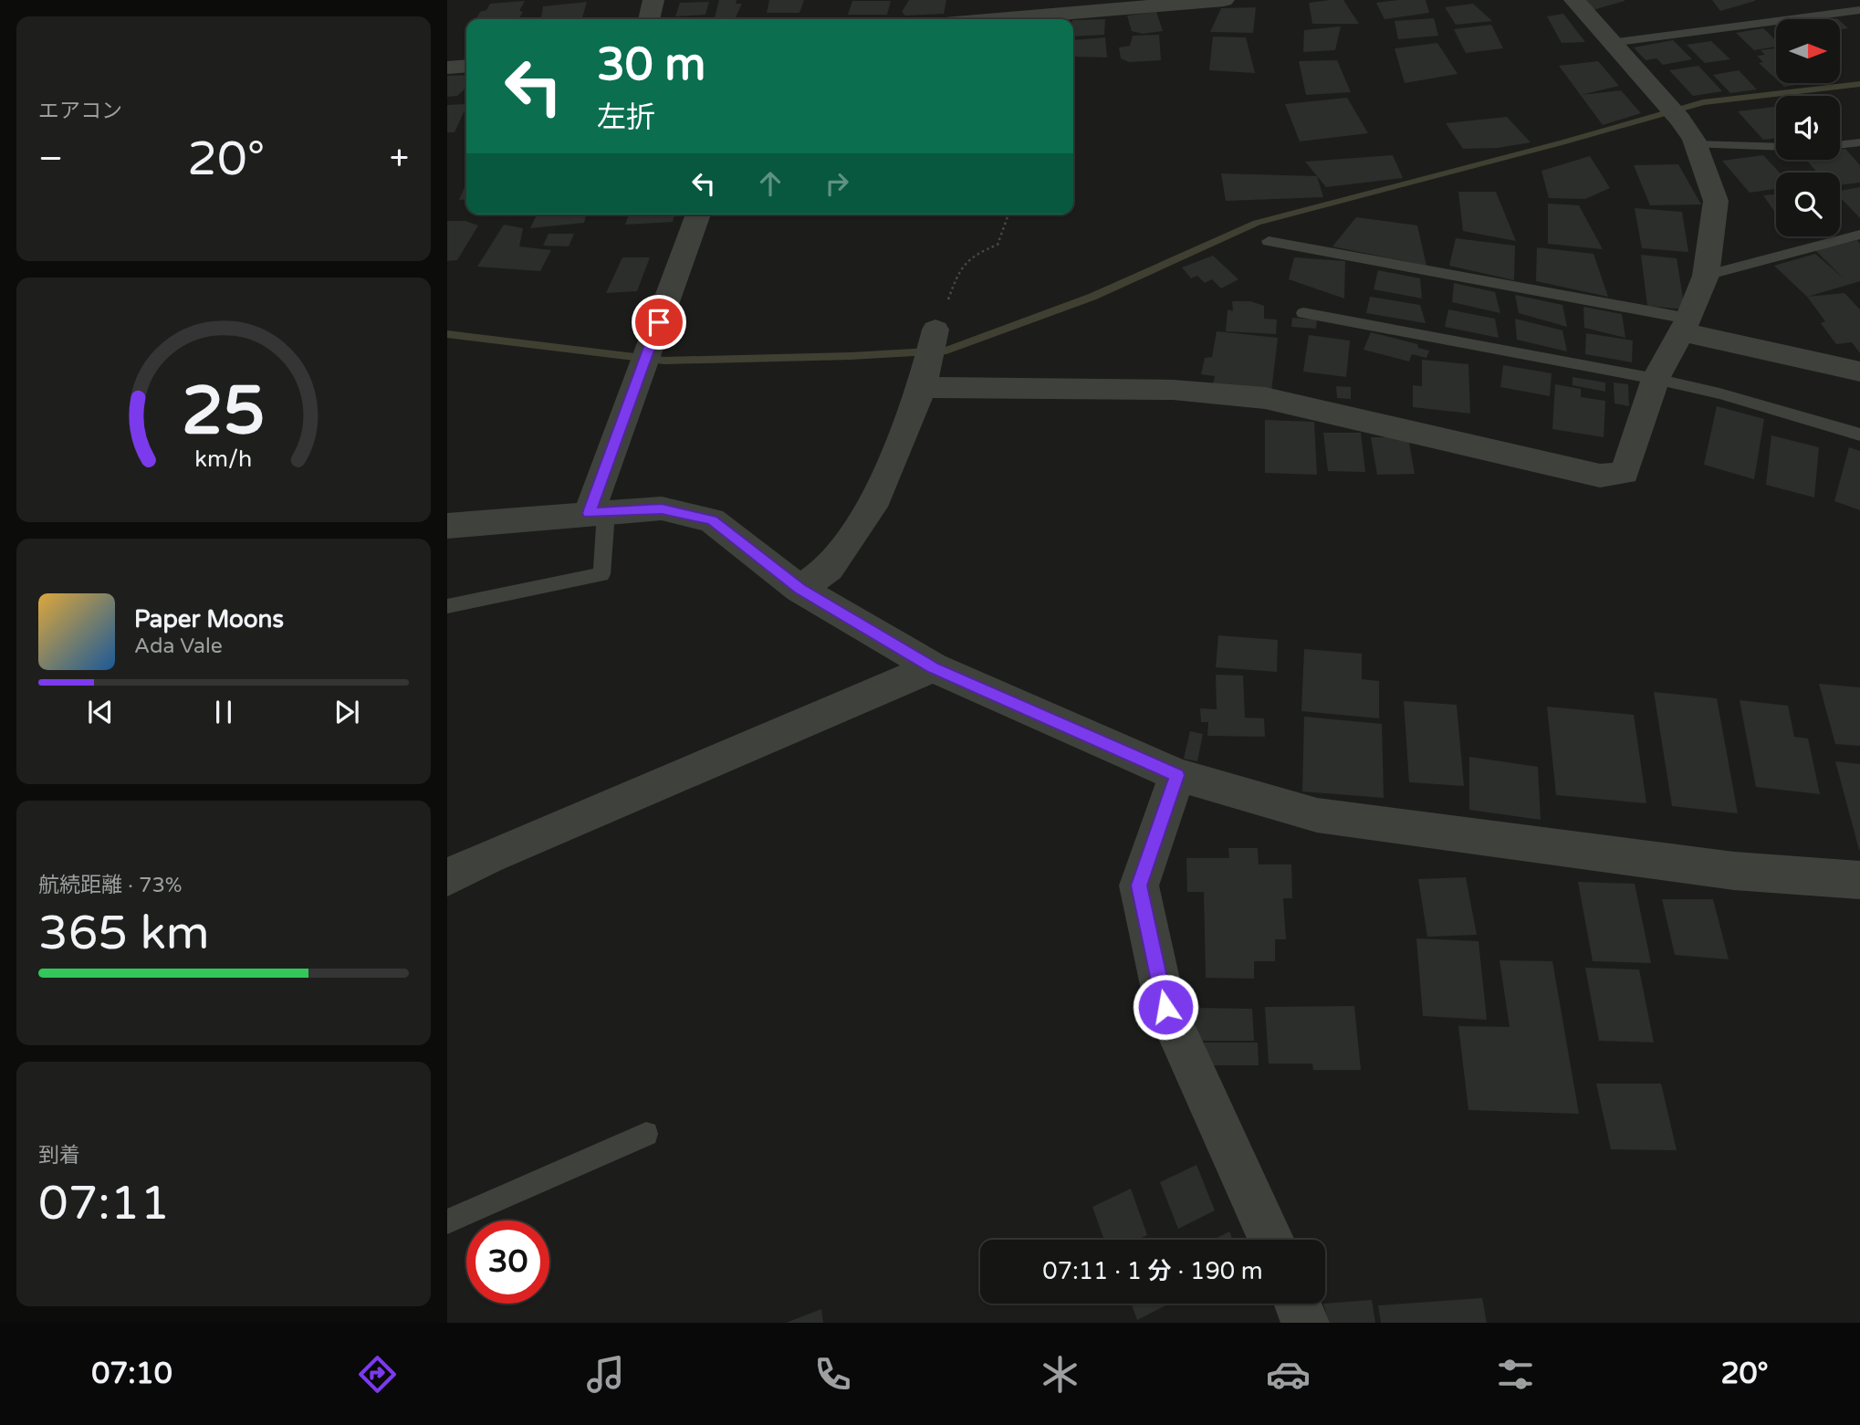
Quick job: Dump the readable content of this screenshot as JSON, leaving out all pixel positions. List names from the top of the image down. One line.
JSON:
{"north":"right","page":{"tile":["エアコン",["航続距離 · 73%","365 km"],["到着","07:11"]],"turn":["30 m","左折"],"heat":["−","20°","+"],"song":["Paper Moons","Ada Vale"],"limit":"30","trip":"07:11 · 1 分 · 190 m","tabs":["07:10","20°"],"gauge":["25","km/h"]}}
